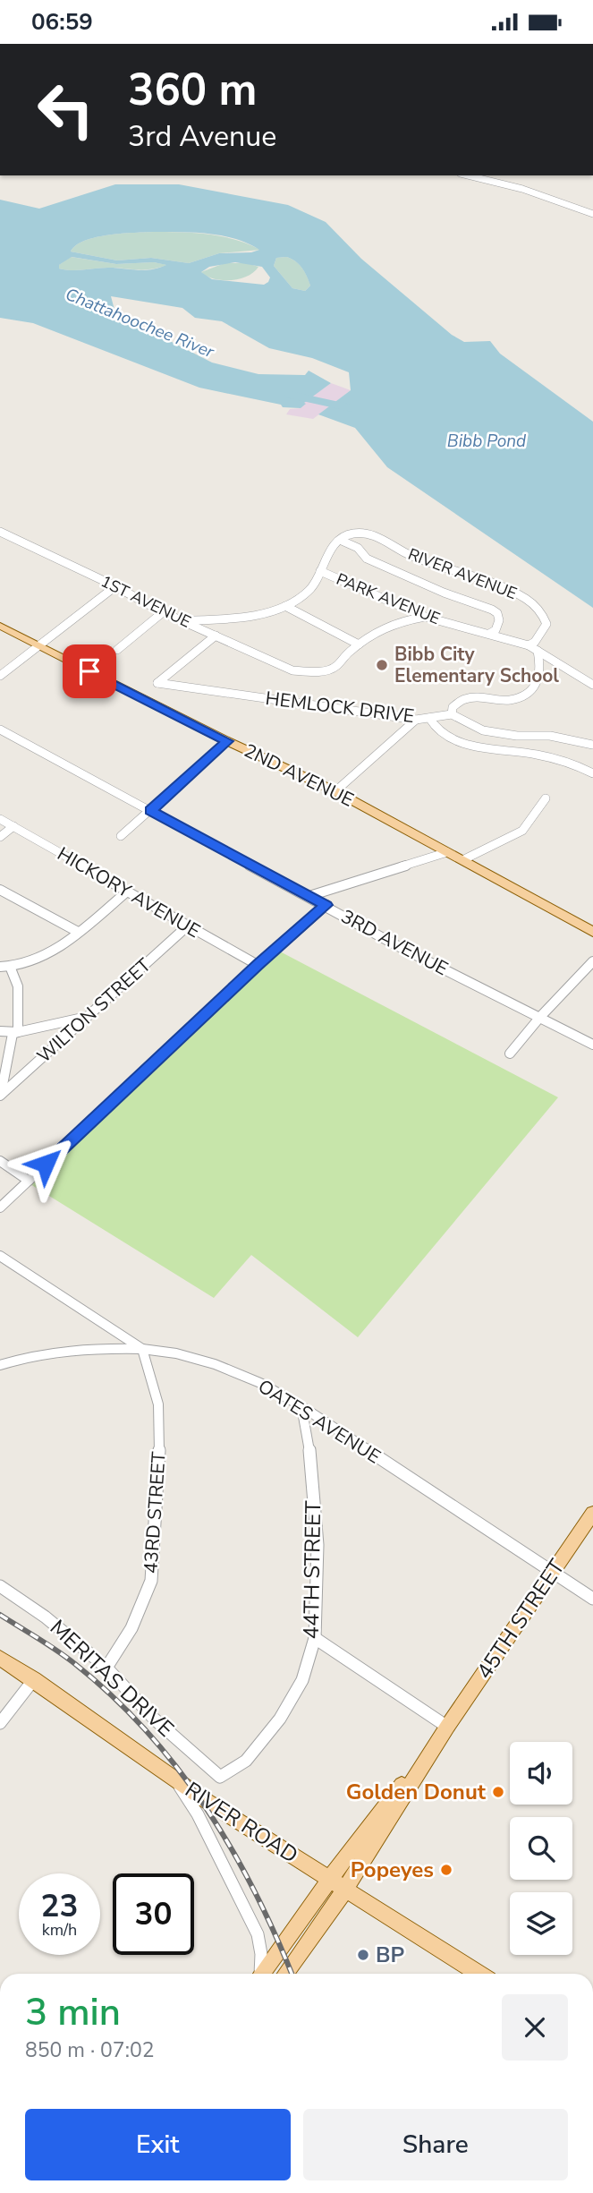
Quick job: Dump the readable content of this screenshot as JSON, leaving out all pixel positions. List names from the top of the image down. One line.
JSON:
{"streets":{"main road":["2ND AVENUE","45TH STREET","RIVER ROAD"],"street":["RIVER AVENUE","PARK AVENUE","1ST AVENUE","HEMLOCK DRIVE","HICKORY AVENUE","3RD AVENUE","WILTON STREET","OATES AVENUE","43RD STREET","44TH STREET","MERITAS DRIVE"]},"crossings":[["RIVER AVENUE","PARK AVENUE"],["1ST AVENUE","HEMLOCK DRIVE"],["HICKORY AVENUE","WILTON STREET"],["OATES AVENUE","43RD STREET"],["OATES AVENUE","44TH STREET"],["OATES AVENUE","45TH STREET"],["43RD STREET","MERITAS DRIVE"],["44TH STREET","MERITAS DRIVE"],["45TH STREET","RIVER ROAD"]],"water":["Chattahoochee River","Bibb Pond"],"places":["Bibb City Elementary School","Golden Donut","Popeyes","BP"],"page":{"status":"06:59","turn":["360 m","3rd Avenue"],"speed":"23 km/h","limit":"30","heading":["3 min","850 m · 07:02"],"buttons":["Exit","Share"]}}
